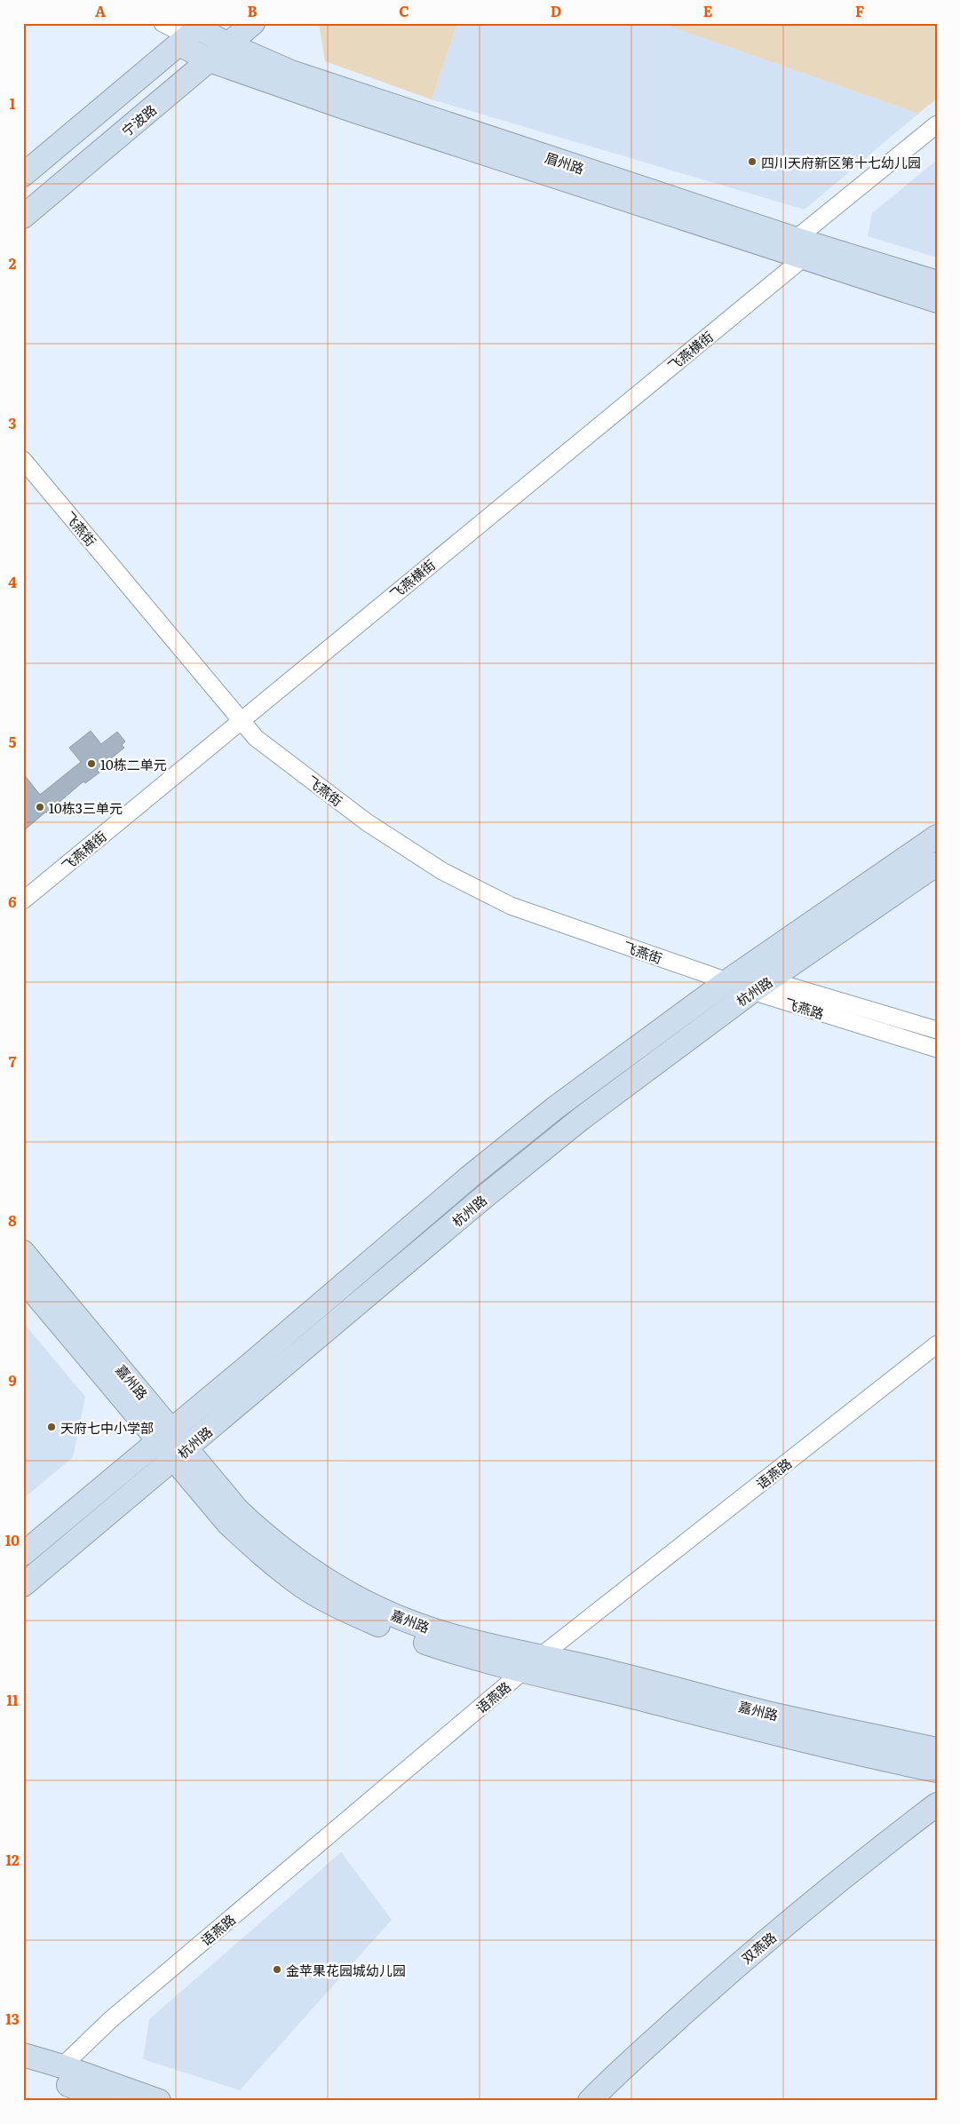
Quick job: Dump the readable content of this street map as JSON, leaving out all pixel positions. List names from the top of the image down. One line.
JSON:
{"streets":{"main road":["宁波路","眉州路","杭州路","嘉州路","双燕路"],"street":["飞燕横街","飞燕街","飞燕路","语燕路"]},"crossings":[["宁波路","眉州路"],["眉州路","飞燕横街"],["飞燕横街","飞燕街"],["飞燕街","杭州路"],["飞燕街","飞燕路"],["杭州路","飞燕路"],["杭州路","嘉州路"],["嘉州路","语燕路"]],"places":["四川天府新区第十七幼儿园","10栋二单元","10栋3三单元","天府七中小学部","金苹果花园城幼儿园"],"grid":{"columns":["A","B","C","D","E","F"],"rows":["1","2","3","4","5","6","7","8","9","10","11","12","13"]}}
